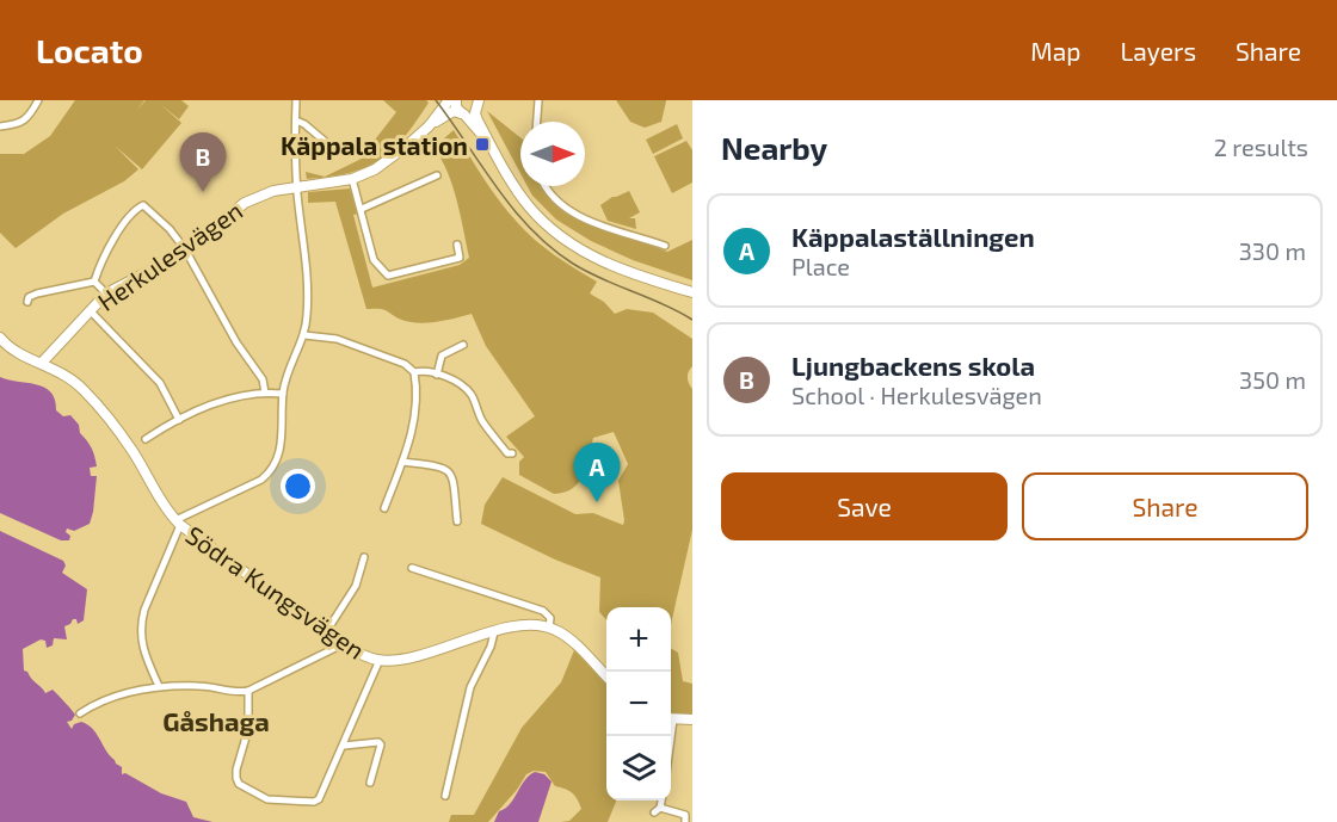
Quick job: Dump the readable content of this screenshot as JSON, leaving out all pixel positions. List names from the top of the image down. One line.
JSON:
{"streets":{"street":["Herkulesvägen","Södra Kungsvägen"]},"crossings":[["Herkulesvägen","Södra Kungsvägen"]],"districts":["Gåshaga"],"places":{"transit":["Käppala station"]},"north":"right","page":{"header":"Locato","nav":["Map","Layers","Share"],"heading":["Nearby","2 results"],"pins":["B","A"],"list":[{"mark":"A","name":"Käppalaställningen","note":"Place","value":"330 m"},{"mark":"B","name":"Ljungbackens skola","note":"School · Herkulesvägen","value":"350 m"}],"buttons":["Save","Share"],"map_buttons":["+","−"]}}
